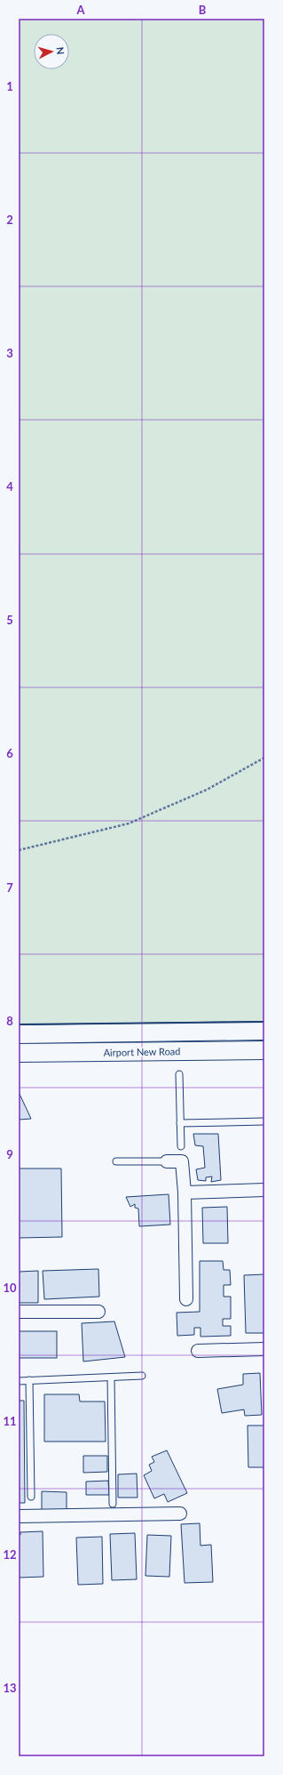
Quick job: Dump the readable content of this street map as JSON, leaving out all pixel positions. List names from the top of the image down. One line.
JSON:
{"streets":{"main road":["Airport New Road"]},"north":"right","grid":{"columns":["A","B"],"rows":["1","2","3","4","5","6","7","8","9","10","11","12","13"]}}
